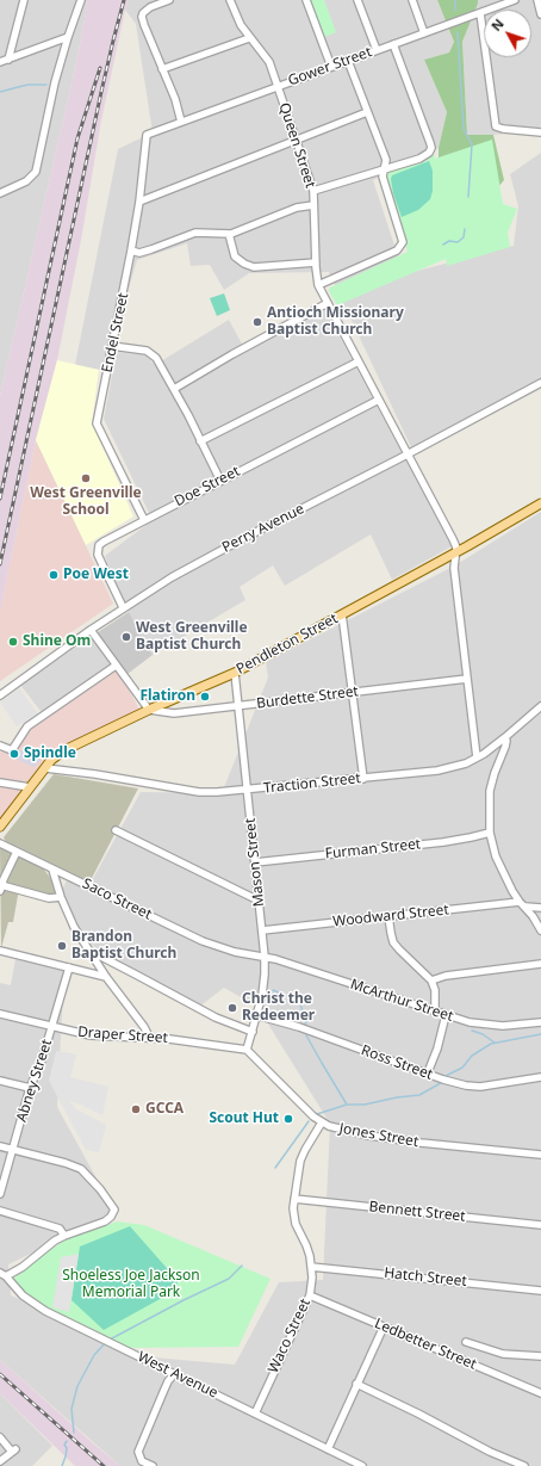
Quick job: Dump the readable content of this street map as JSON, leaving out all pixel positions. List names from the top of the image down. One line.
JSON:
{"streets":{"main road":["Pendleton Street"],"street":["Gower Street","Queen Street","Endel Street","Doe Street","Perry Avenue","Burdette Street","Traction Street","Furman Street","Mason Street","Saco Street","Woodward Street","McArthur Street","Draper Street","Ross Street","Abney Street","Jones Street","Bennett Street","Hatch Street","Waco Street","Ledbetter Street","West Avenue"]},"crossings":[["Gower Street","Queen Street"],["Gower Street","Endel Street"],["Queen Street","Doe Street"],["Queen Street","Perry Avenue"],["Queen Street","Pendleton Street"],["Endel Street","Doe Street"],["Doe Street","Perry Avenue"],["Pendleton Street","Burdette Street"],["Pendleton Street","Traction Street"],["Pendleton Street","Mason Street"],["Burdette Street","Mason Street"],["Traction Street","Mason Street"],["Furman Street","Mason Street"],["Mason Street","Saco Street"],["Mason Street","Woodward Street"],["Mason Street","McArthur Street"],["Mason Street","Draper Street"],["Mason Street","Ross Street"],["Mason Street","Jones Street"],["Saco Street","McArthur Street"],["Draper Street","Abney Street"],["Draper Street","Jones Street"],["Jones Street","Waco Street"],["Bennett Street","Waco Street"],["Hatch Street","Waco Street"],["Waco Street","Ledbetter Street"],["Waco Street","West Avenue"]],"parks":["Shoeless Joe Jackson Memorial Park"],"places":["Antioch Missionary Baptist Church","West Greenville School","Poe West","West Greenville Baptist Church","Shine Om","Flatiron","Spindle","Brandon Baptist Church","Christ the Redeemer","GCCA","Scout Hut"],"north":"top left"}
